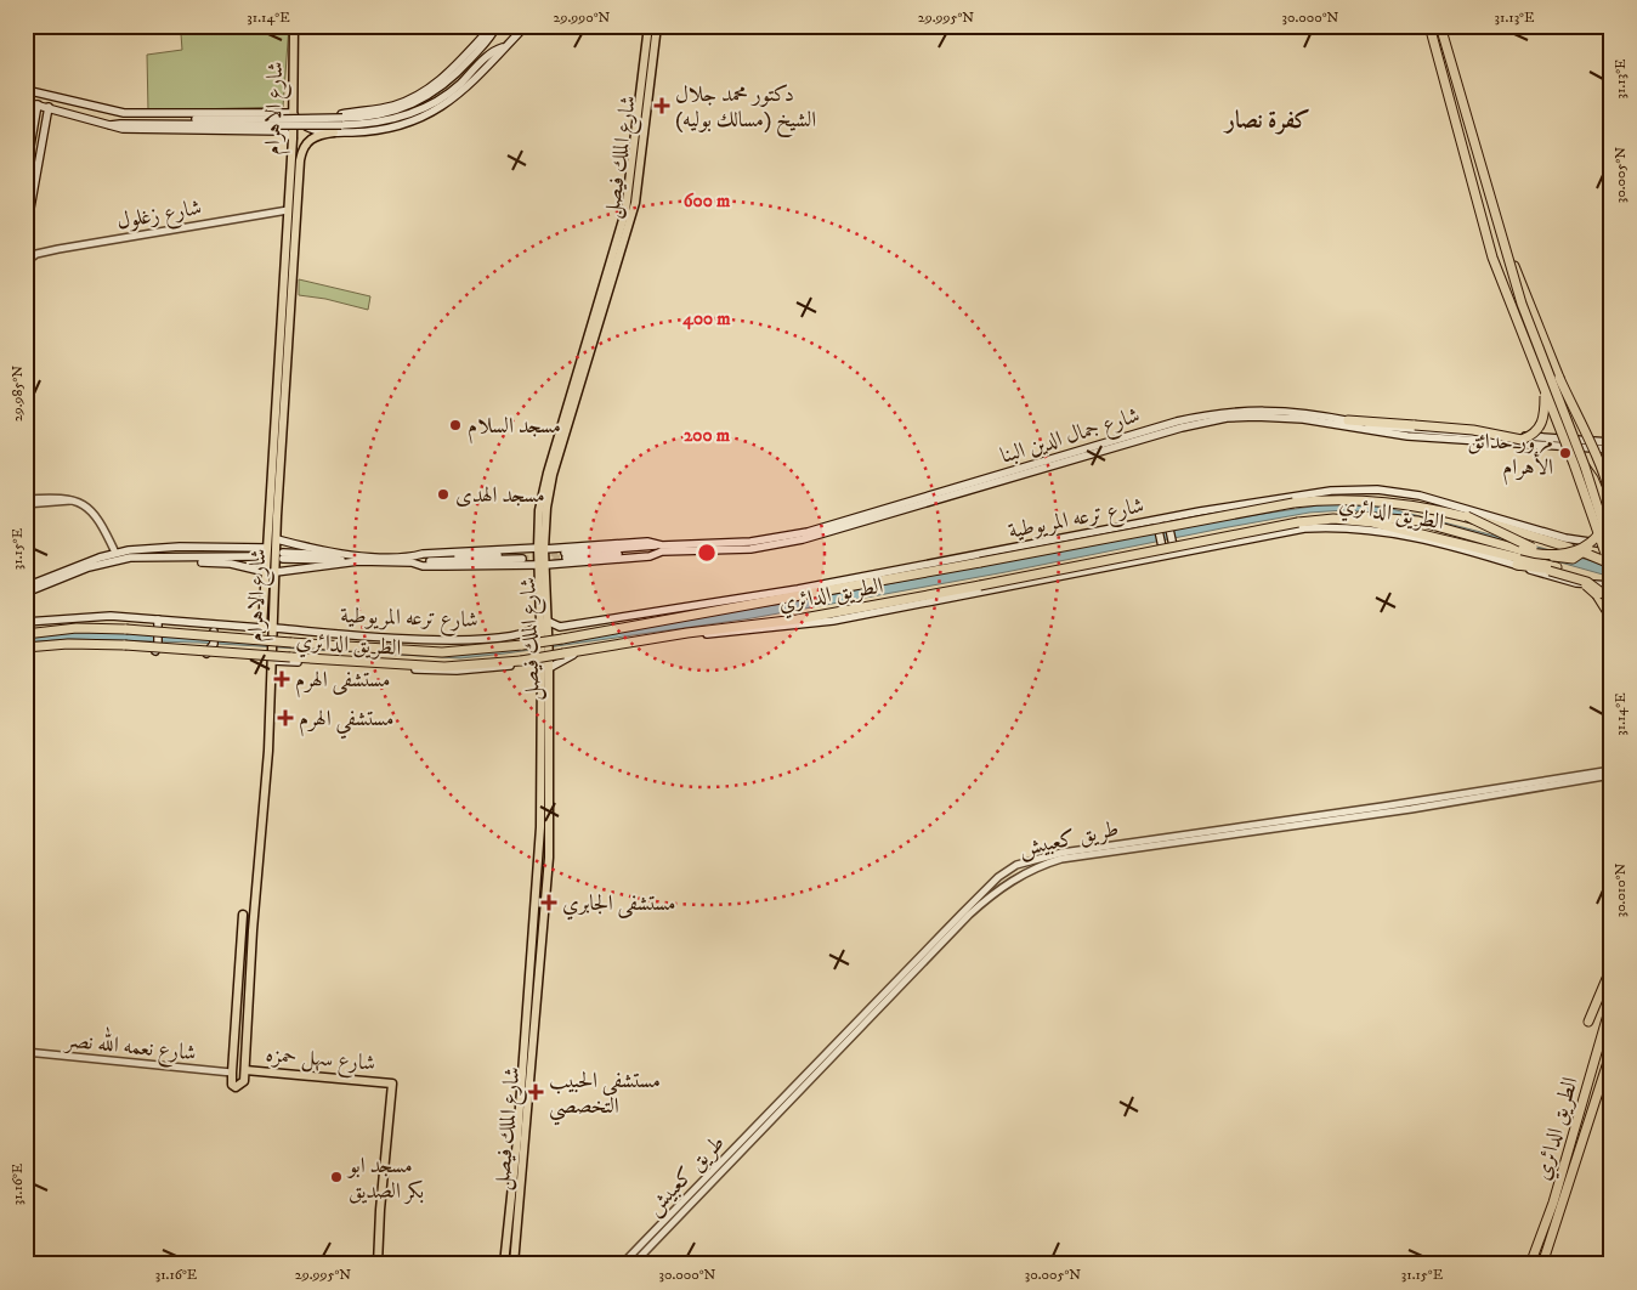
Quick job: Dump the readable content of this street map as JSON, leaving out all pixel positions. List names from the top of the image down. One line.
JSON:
{"streets":{"highway":["الطريق الدائري"],"main road":["شارع الاهرام","شارع الملك فيصل","شارع جمال الدين البنا","شارع ترعه المريوطية","شارع سهل حمزه"],"street":["شارع زغلول","طريق كعبيش","شارع نعمه الله نصر"]},"crossings":[["شارع الاهرام","شارع زغلول"],["شارع الاهرام","شارع ترعه المريوطية"],["شارع الاهرام","شارع نعمه الله نصر"],["شارع الاهرام","شارع سهل حمزه"],["شارع الملك فيصل","شارع جمال الدين البنا"],["شارع الملك فيصل","شارع ترعه المريوطية"]],"districts":["كفرة نصار"],"places":{"health":["دكتور محمد جلال الشيخ (مسالك بوليه)","مستشفى الهرم","مستشفي الهرم","مستشفى الجابري","مستشفى الحبيب التخصصي"],"other":["مسجد السلام","مرور حدائق الأهرام","مسجد الهدى","مسجد ابو بكر الصديق"]},"coordinates":["31.14°E","29.990°N","29.995°N","30.000°N","31.13°E","30.005°N","29.985°N","31.15°E","30.010°N","31.16°E"],"rings":["600 m","400 m","200 m"]}
